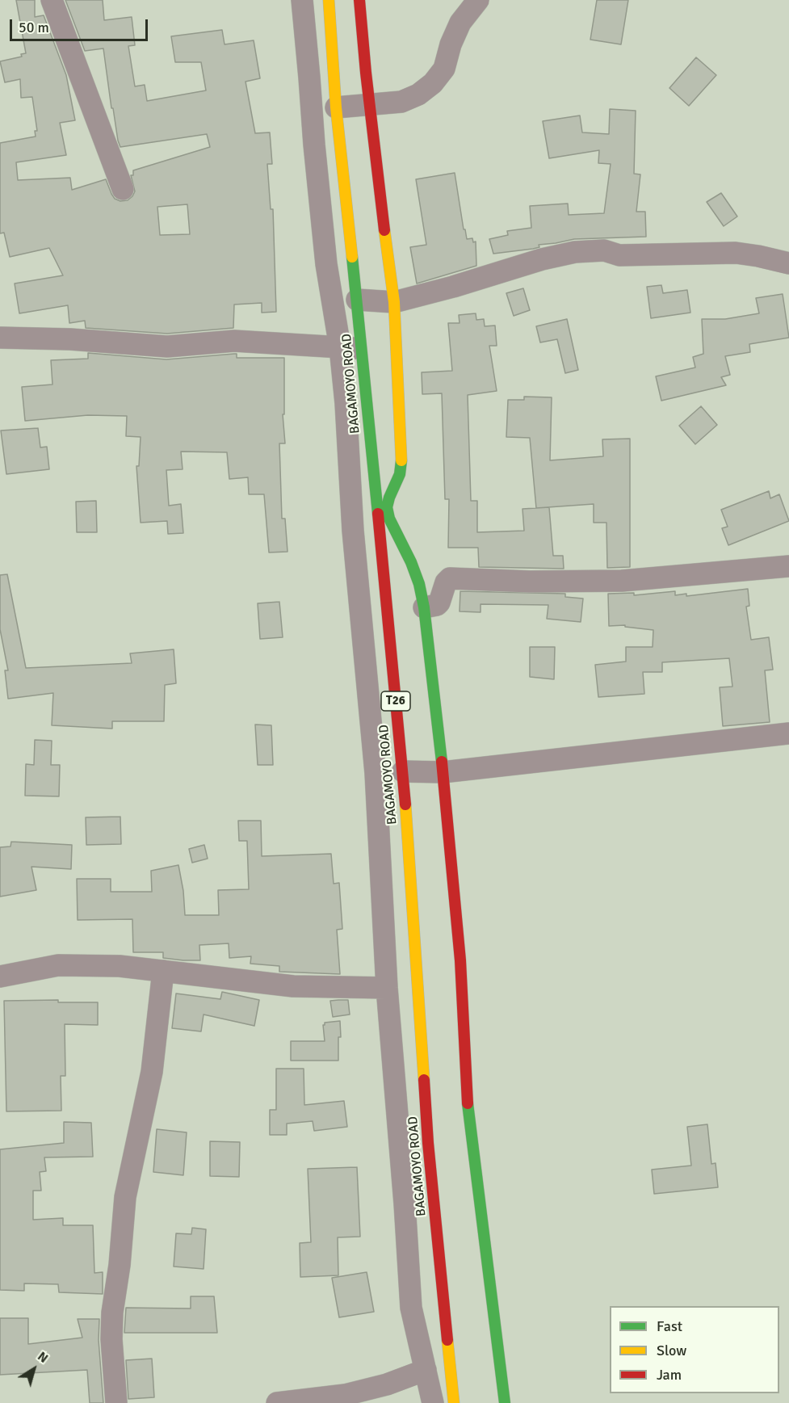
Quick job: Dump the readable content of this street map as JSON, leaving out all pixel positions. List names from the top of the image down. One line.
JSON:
{"streets":{"main road":["BAGAMOYO ROAD","T26"]},"legend":["Fast","Slow","Jam"],"scale_bar":"50 m","north":"top right"}
